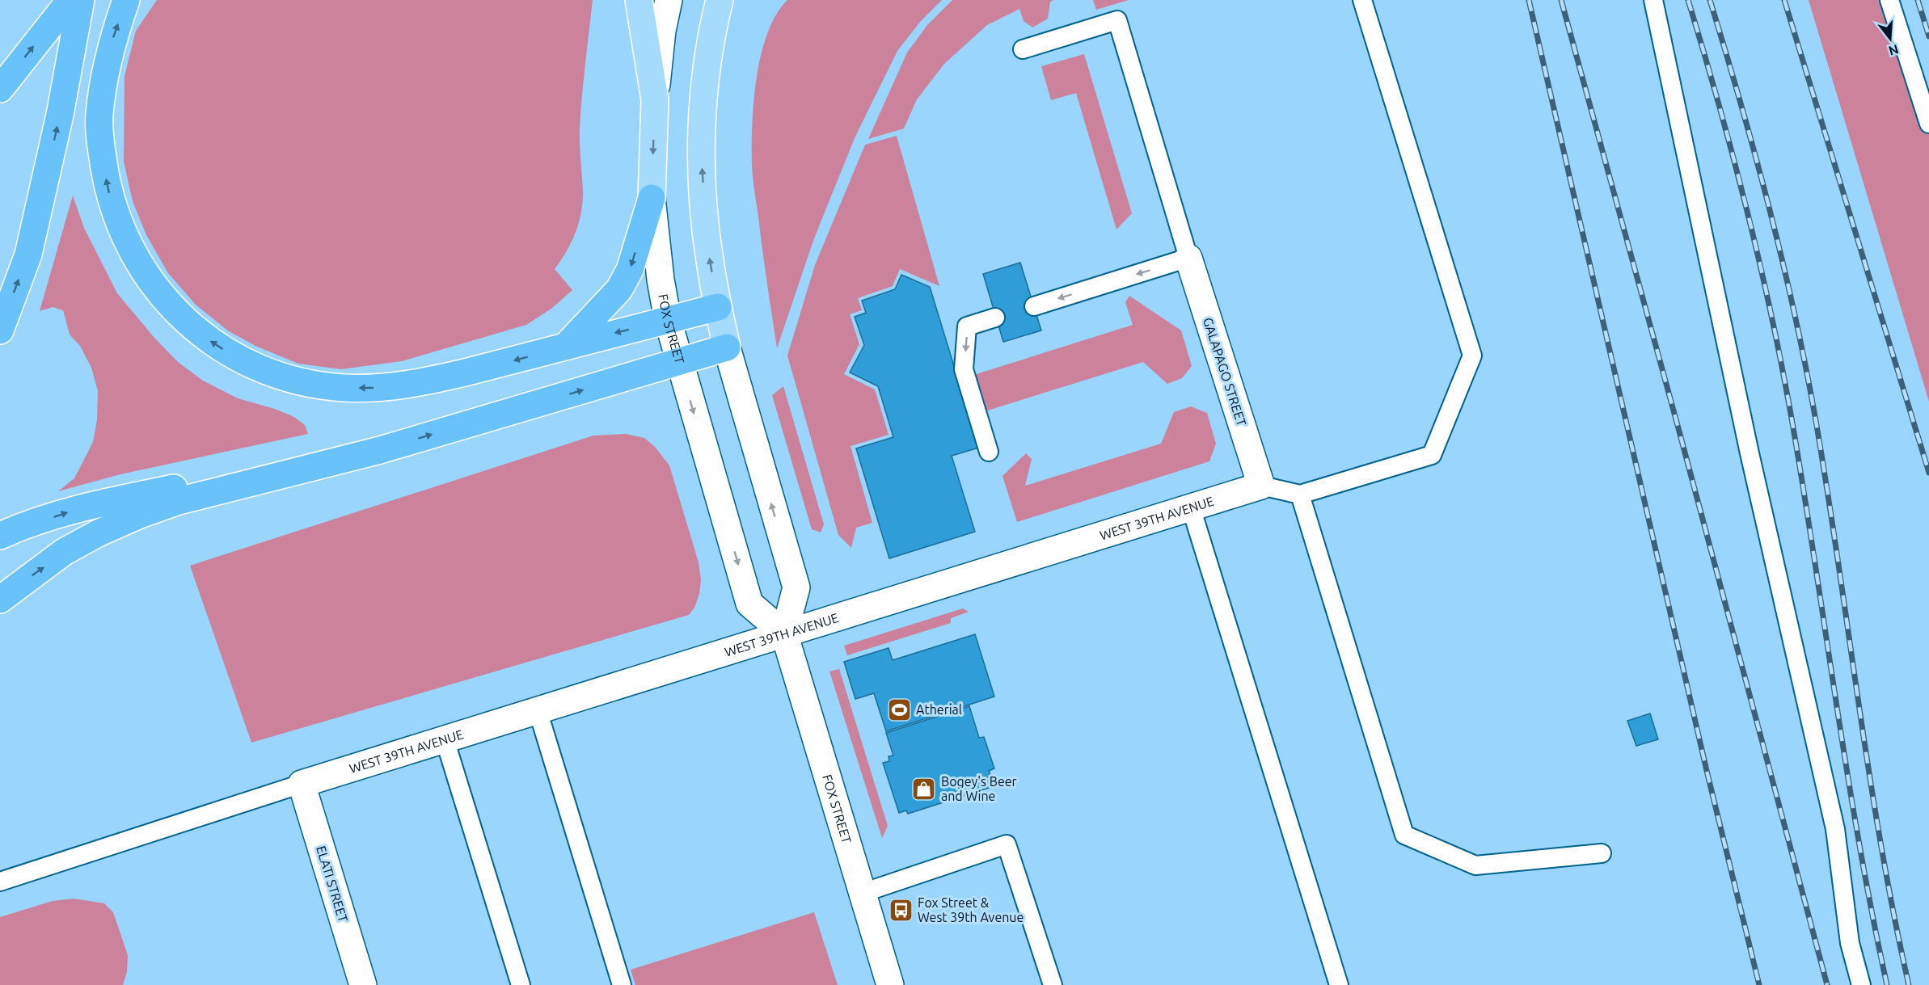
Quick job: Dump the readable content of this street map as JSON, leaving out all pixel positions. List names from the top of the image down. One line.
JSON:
{"streets":{"main road":["FOX STREET"],"street":["GALAPAGO STREET","WEST 39TH AVENUE","ELATI STREET"]},"crossings":[["FOX STREET","WEST 39TH AVENUE"],["GALAPAGO STREET","WEST 39TH AVENUE"],["WEST 39TH AVENUE","ELATI STREET"]],"places":{"sports":["Atherial"],"shop":["Bogey's Beer and Wine"],"bus stop":["Fox Street & West 39th Avenue"]},"north":"bottom"}
